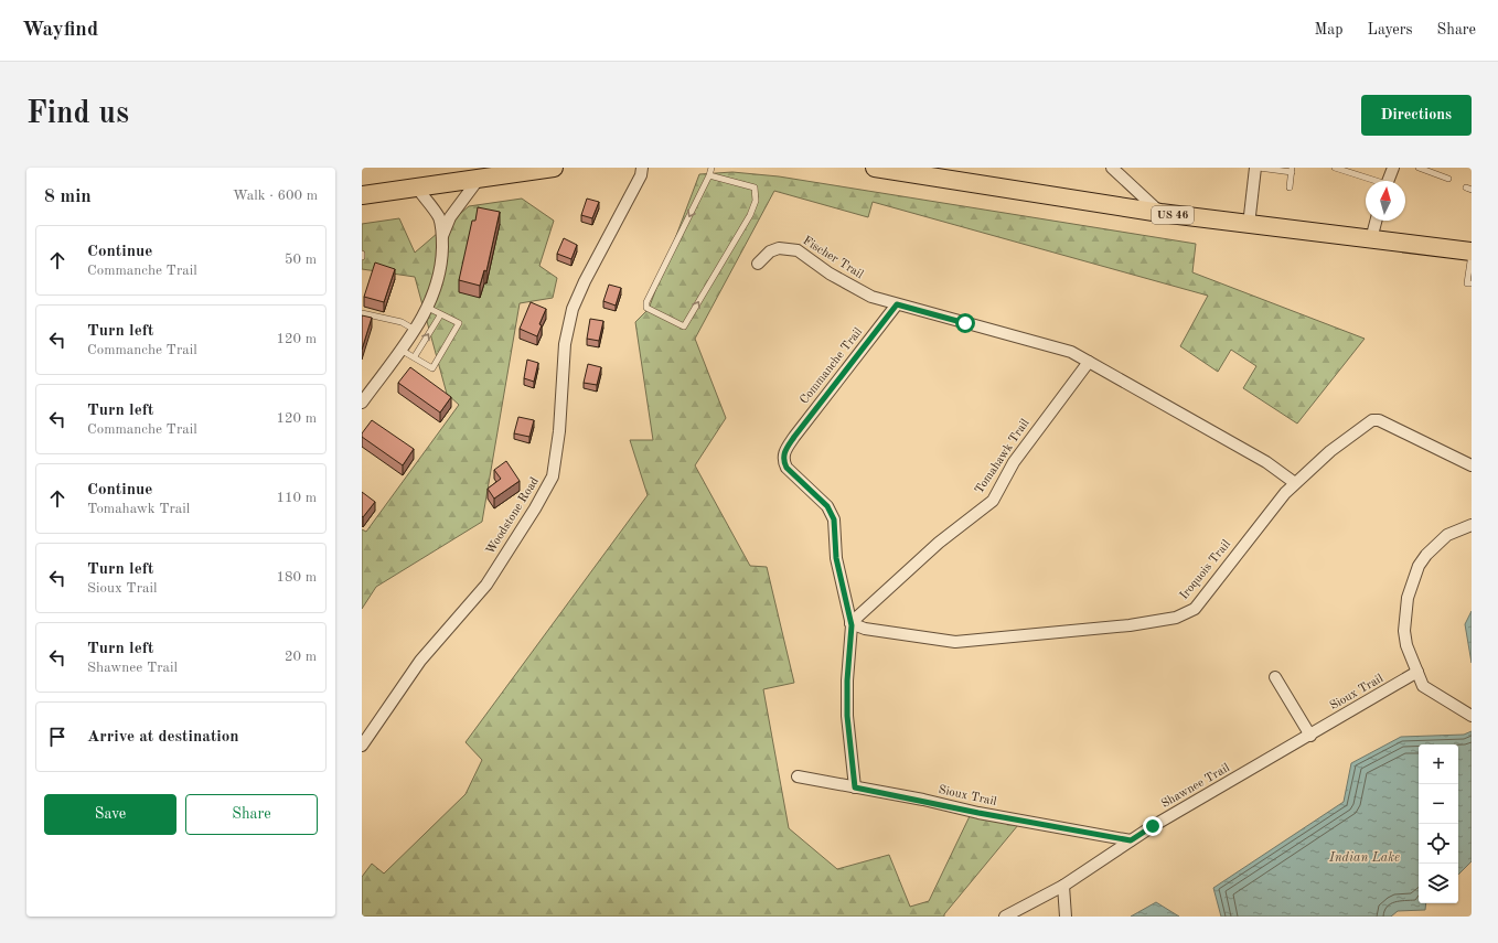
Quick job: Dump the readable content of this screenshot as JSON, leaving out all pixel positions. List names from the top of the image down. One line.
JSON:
{"streets":{"main road":["US 46"],"street":["Fischer Trail","Commanche Trail","Tomahawk Trail","Woodstone Road","Iroquois Trail","Sioux Trail","Shawnee Trail"]},"crossings":[["Fischer Trail","Commanche Trail"],["Commanche Trail","Tomahawk Trail"],["Commanche Trail","Iroquois Trail"],["Tomahawk Trail","Iroquois Trail"],["Sioux Trail","Shawnee Trail"]],"water":["Indian Lake"],"north":"top","page":{"header":"Wayfind","nav":["Map","Layers","Share"],"buttons":["Directions",["Save","Share"]],"title":"Find us","heading":["8 min","Walk · 600 m"],"list":[["Continue","Commanche Trail","50 m"],["Turn left","Commanche Trail","120 m"],["Turn left","Commanche Trail","120 m"],["Continue","Tomahawk Trail","110 m"],["Turn left","Sioux Trail","180 m"],["Turn left","Shawnee Trail","20 m"],"Arrive at destination"],"map_buttons":["+","−"]}}
